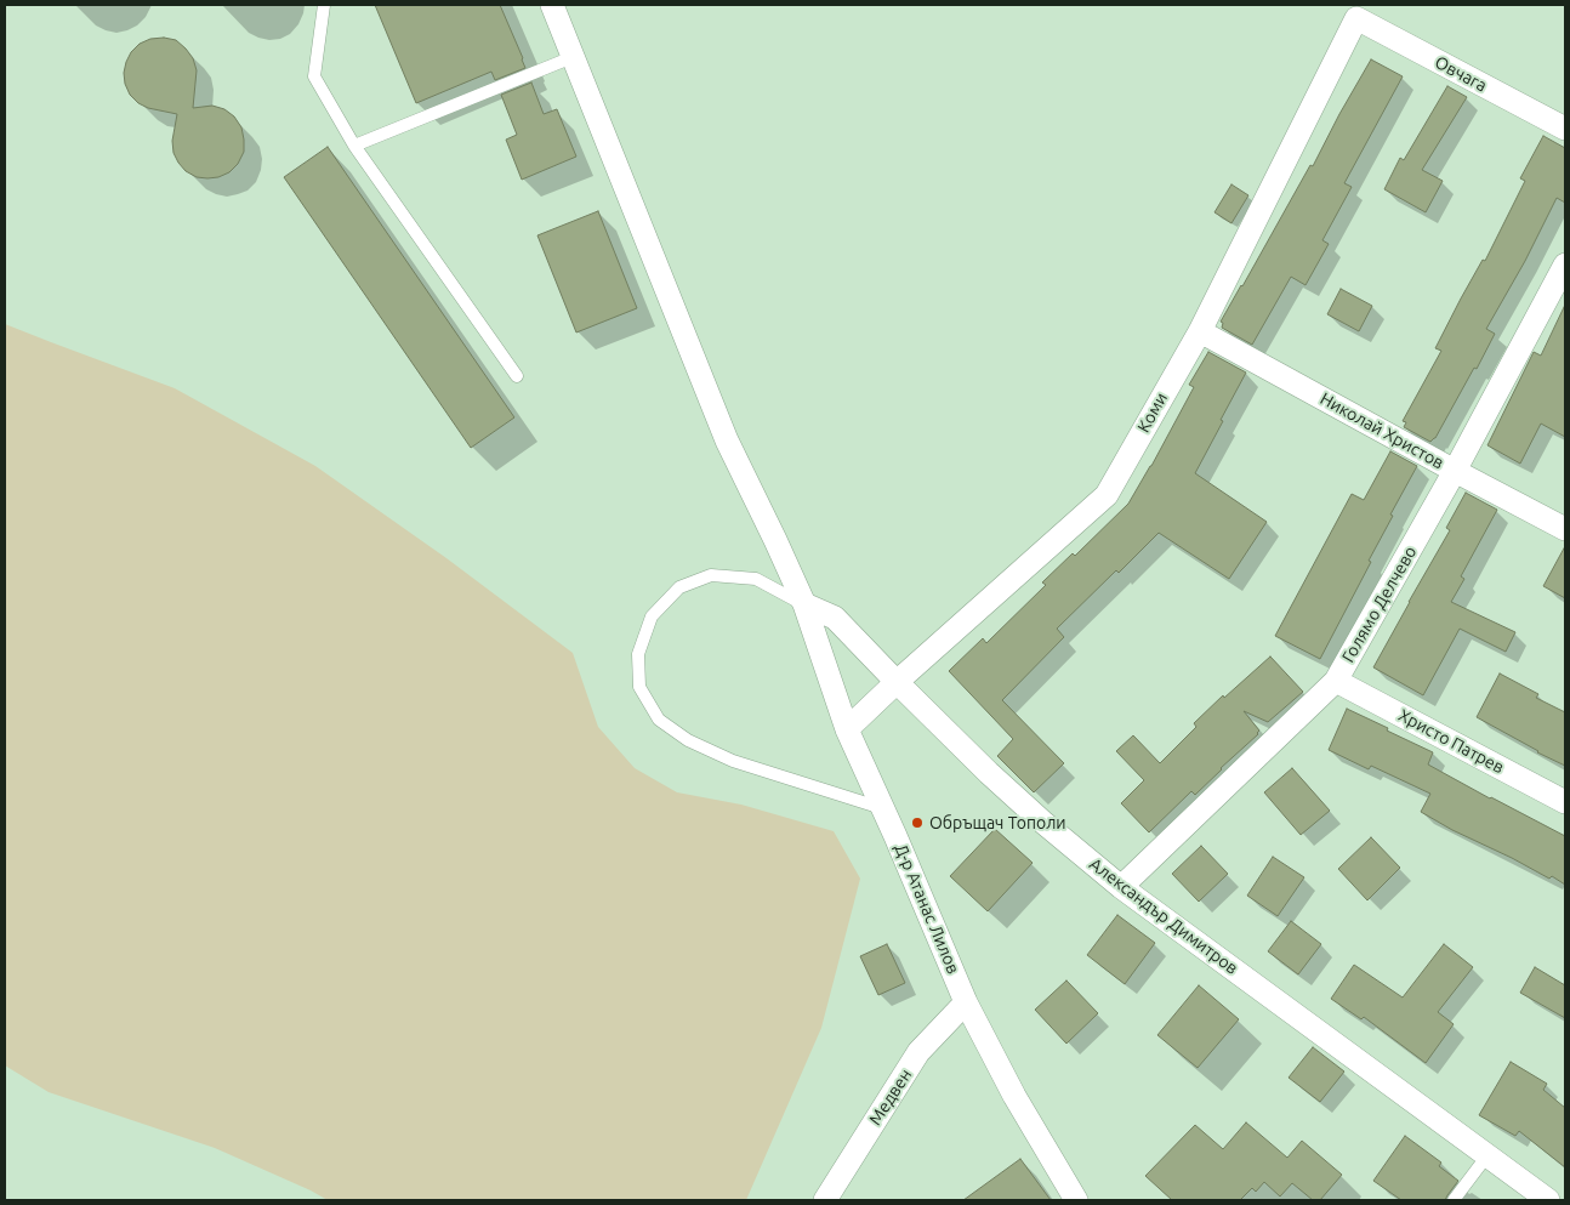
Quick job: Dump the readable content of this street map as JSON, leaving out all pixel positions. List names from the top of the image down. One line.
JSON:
{"streets":{"street":["Овчага","Коми","Николай Христов","Голямо Делчево","Христо Патрев","Д-р Атанас Лилов","Александър Димитров","Медвен"]},"crossings":[["Овчага","Коми"],["Коми","Николай Христов"],["Коми","Д-р Атанас Лилов"],["Коми","Александър Димитров"],["Николай Христов","Голямо Делчево"],["Голямо Делчево","Христо Патрев"],["Голямо Делчево","Александър Димитров"],["Д-р Атанас Лилов","Александър Димитров"],["Д-р Атанас Лилов","Медвен"]],"places":["Обръщач Тополи"]}
